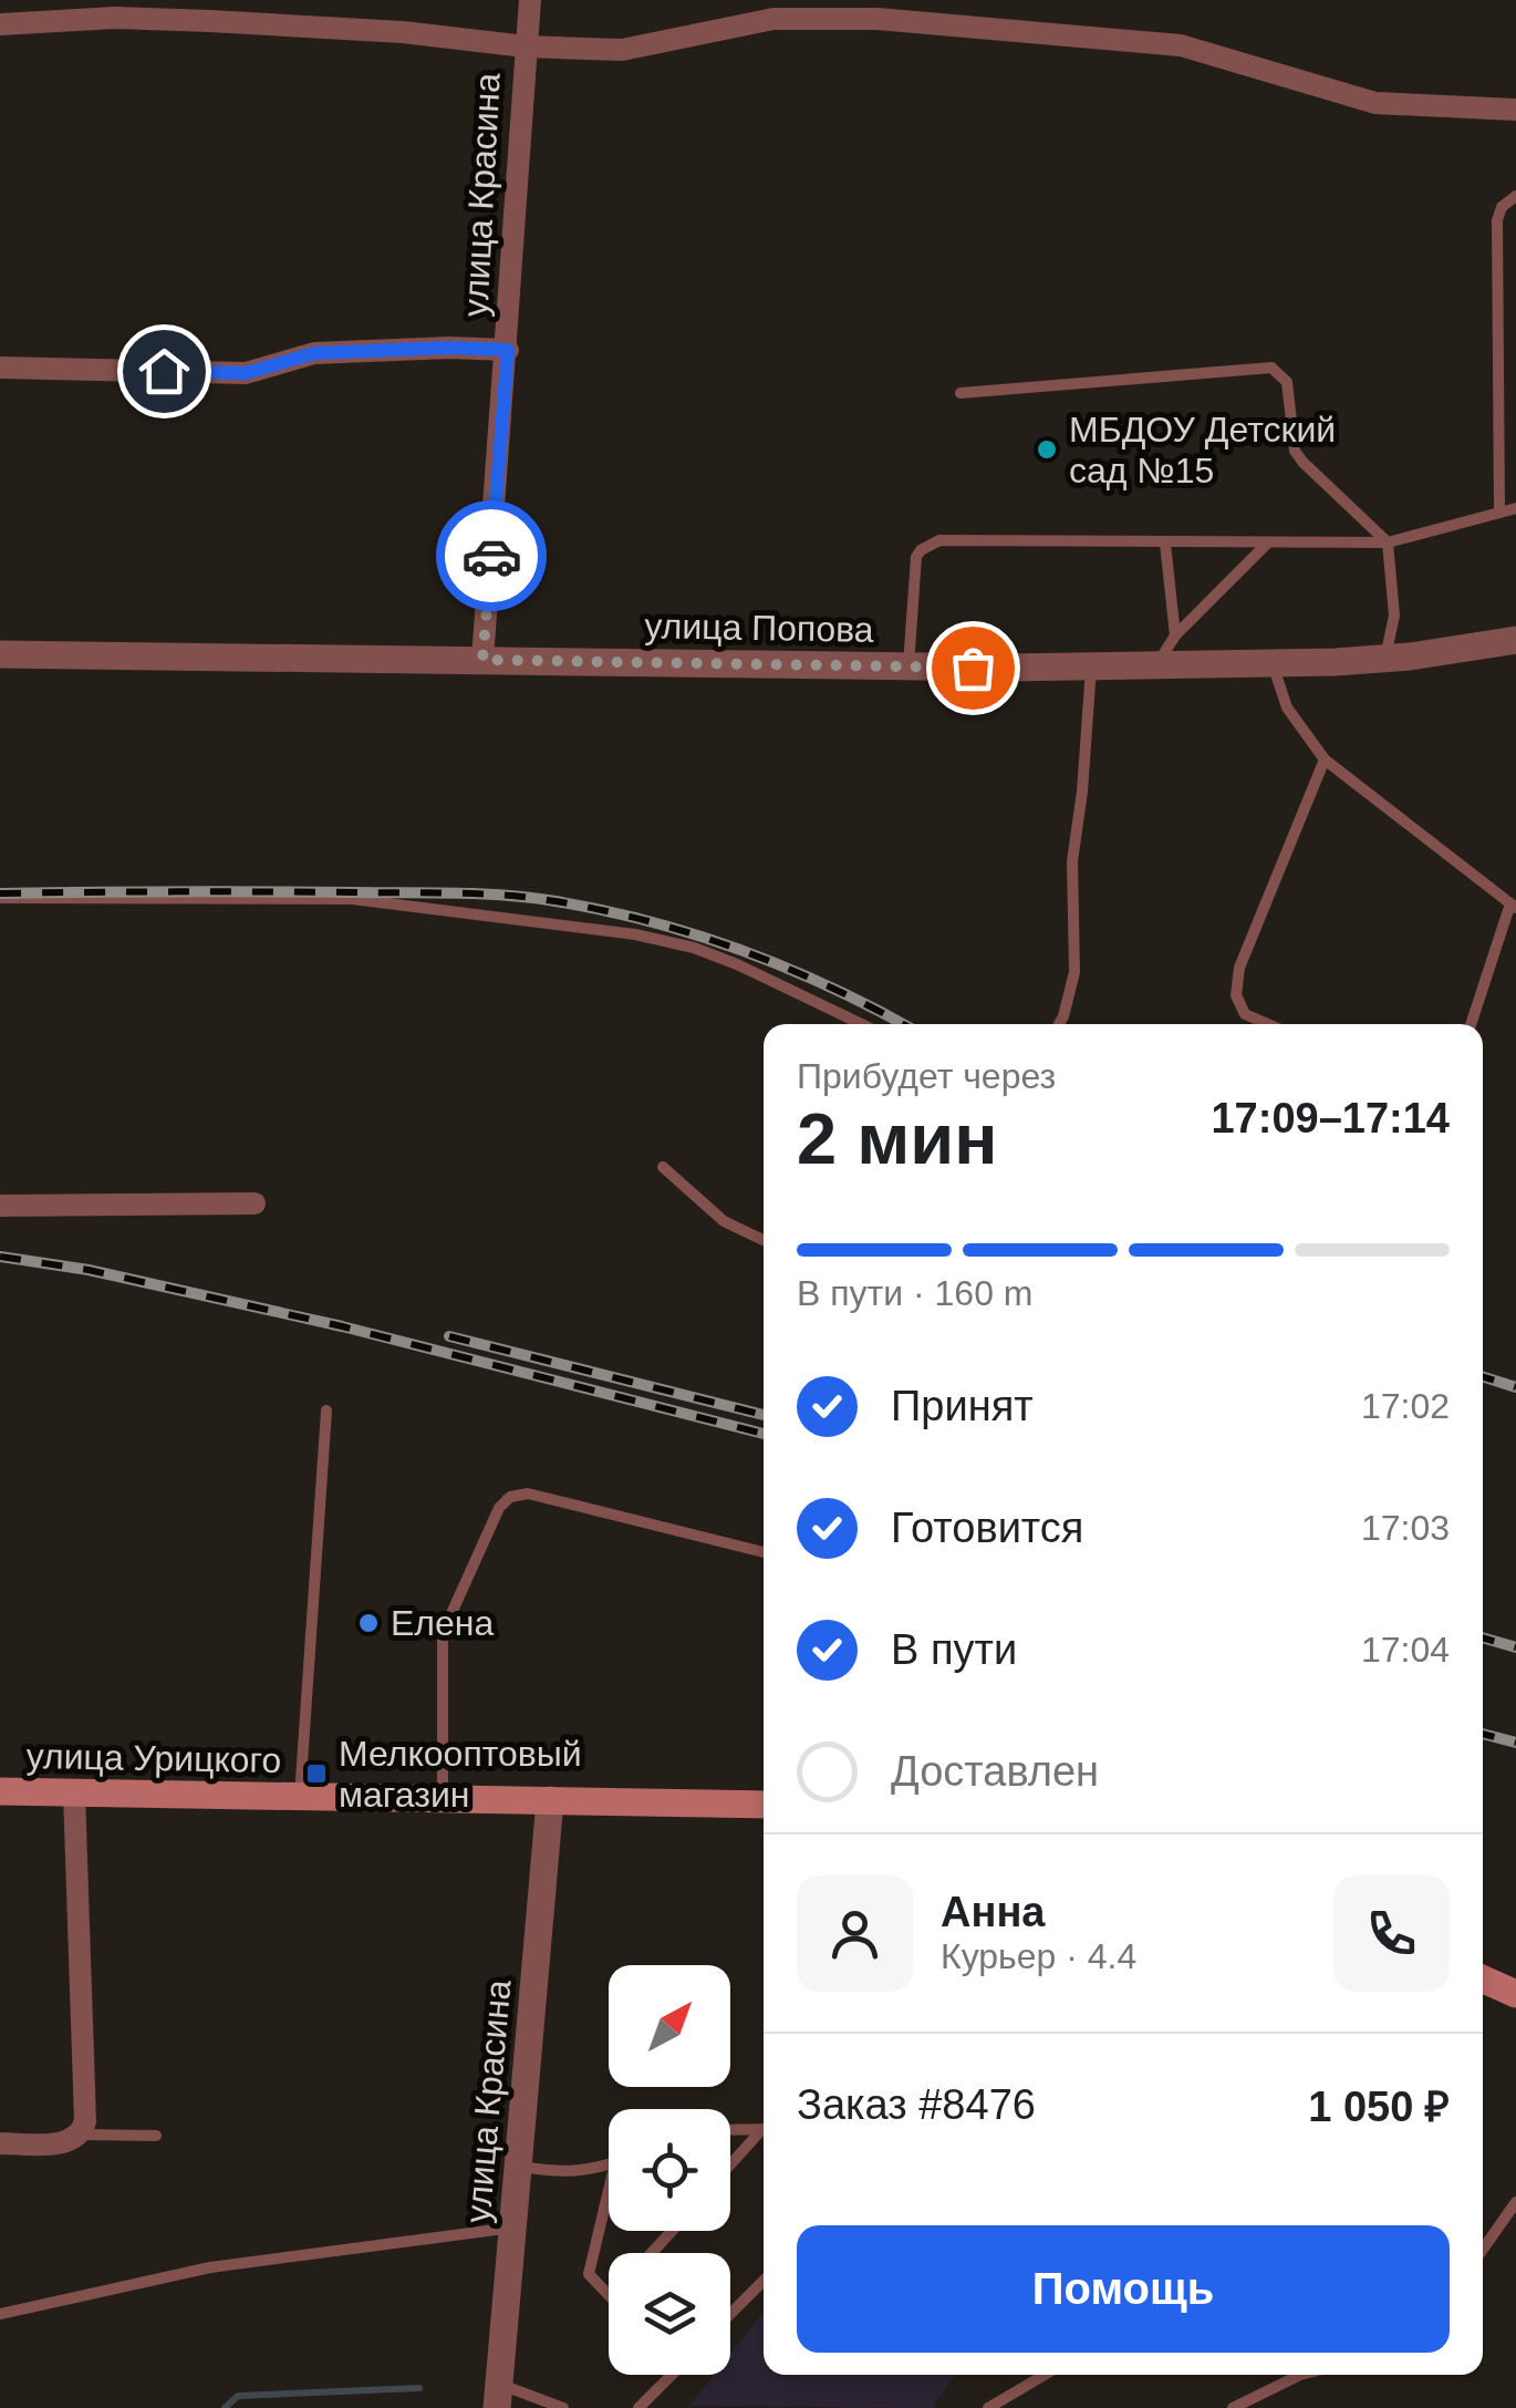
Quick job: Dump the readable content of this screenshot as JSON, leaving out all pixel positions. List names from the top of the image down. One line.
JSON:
{"streets":{"main road":["улица Урицкого"],"street":["улица Красина","улица Попова"]},"crossings":[["улица Красина","улица Попова"],["улица Красина","улица Урицкого"]],"places":{"other":["МБДОУ Детский сад №15","Елена"],"transit":["Мелкооптовый магазин"]},"north":"top right","page":{"heading":["2 мин","Прибудет через","17:09–17:14"],"panel":["Анна","Курьер · 4.4","Заказ #8476","1 050 ₽"],"bar":"В пути · 160 m","list":[["Принят","17:02"],["Готовится","17:03"],["В пути","17:04"],"Доставлен"],"buttons":"Помощь"}}
